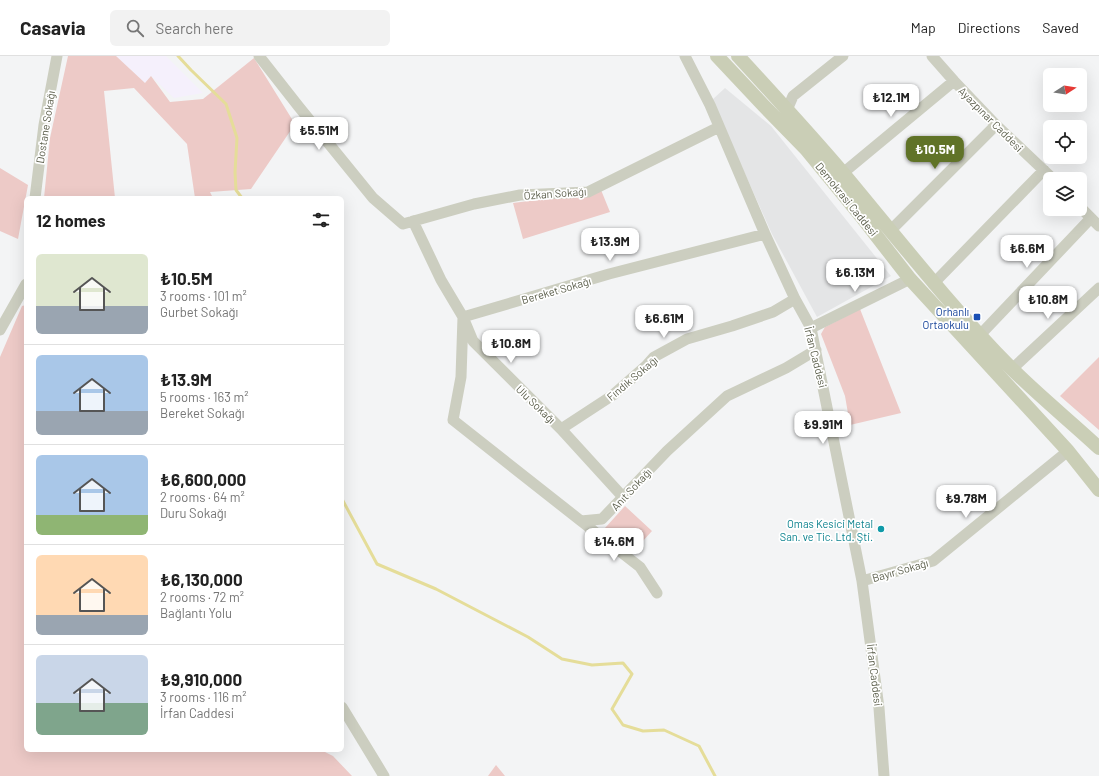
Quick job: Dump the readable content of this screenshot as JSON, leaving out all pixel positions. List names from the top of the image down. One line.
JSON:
{"streets":{"main road":["Demokrasi Caddesi"],"street":["Ayazpınar Caddesi","Dostane Sokağı","Özkan Sokağı","Bereket Sokağı","İrfan Caddesi","Fındık Sokağı","Ulu Sokağı","Anıt Sokağı","Bayır Sokağı"]},"crossings":[["Özkan Sokağı","İrfan Caddesi"],["Özkan Sokağı","Ulu Sokağı"],["Demokrasi Caddesi","Bayır Sokağı"],["Bereket Sokağı","İrfan Caddesi"],["Bereket Sokağı","Ulu Sokağı"],["İrfan Caddesi","Fındık Sokağı"],["İrfan Caddesi","Anıt Sokağı"],["İrfan Caddesi","Bayır Sokağı"],["Fındık Sokağı","Ulu Sokağı"],["Ulu Sokağı","Anıt Sokağı"]],"places":{"transit":["Orhanlı Ortaokulu"],"other":["Omas Kesici Metal San. ve Tic. Ltd. Şti."]},"north":"right","page":{"header":"Casavia","search":"Search here","nav":["Map","Directions","Saved"],"price":["₺12.1M","₺5.51M","₺10.5M","₺13.9M","₺6.6M","₺6.13M","₺10.8M","₺6.61M","₺10.8M","₺9.91M","₺9.78M","₺14.6M"],"heading":"12 homes","list":[{"name":"₺10.5M","note":"3 rooms · 101 m² · Gurbet Sokağı"},{"name":"₺13.9M","note":"5 rooms · 163 m² · Bereket Sokağı"},{"name":"₺6,600,000","note":"2 rooms · 64 m² · Duru Sokağı"},{"name":"₺6,130,000","note":"2 rooms · 72 m² · Bağlantı Yolu"},{"name":"₺9,910,000","note":"3 rooms · 116 m² · İrfan Caddesi"}]}}
